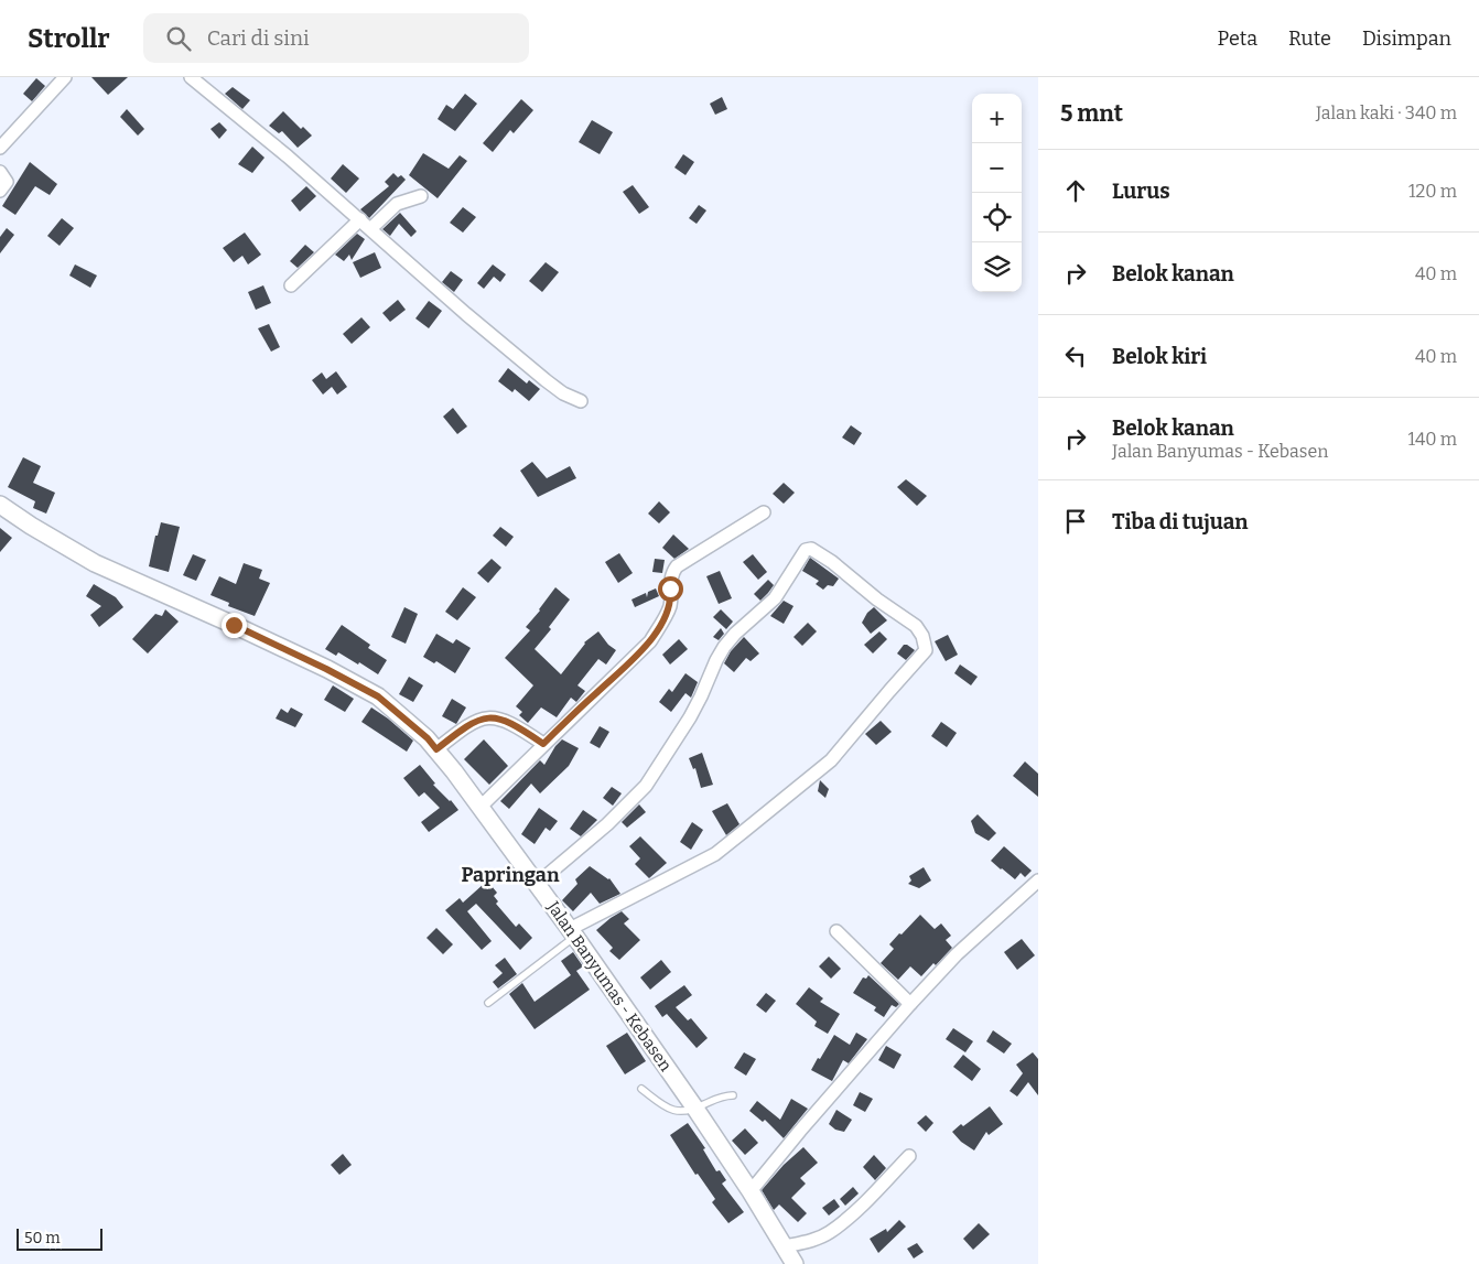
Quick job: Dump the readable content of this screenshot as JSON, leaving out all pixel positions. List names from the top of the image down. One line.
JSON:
{"streets":{"main road":["Jalan Banyumas - Kebasen"]},"districts":["Papringan"],"scale_bar":"50 m","page":{"header":"Strollr","search":"Cari di sini","nav":["Peta","Rute","Disimpan"],"heading":["5 mnt","Jalan kaki · 340 m"],"map_buttons":["+","−"],"list":[["Lurus","120 m"],["Belok kanan","40 m"],["Belok kiri","40 m"],["Belok kanan","Jalan Banyumas - Kebasen","140 m"],"Tiba di tujuan"],"scale":"50 m"}}
